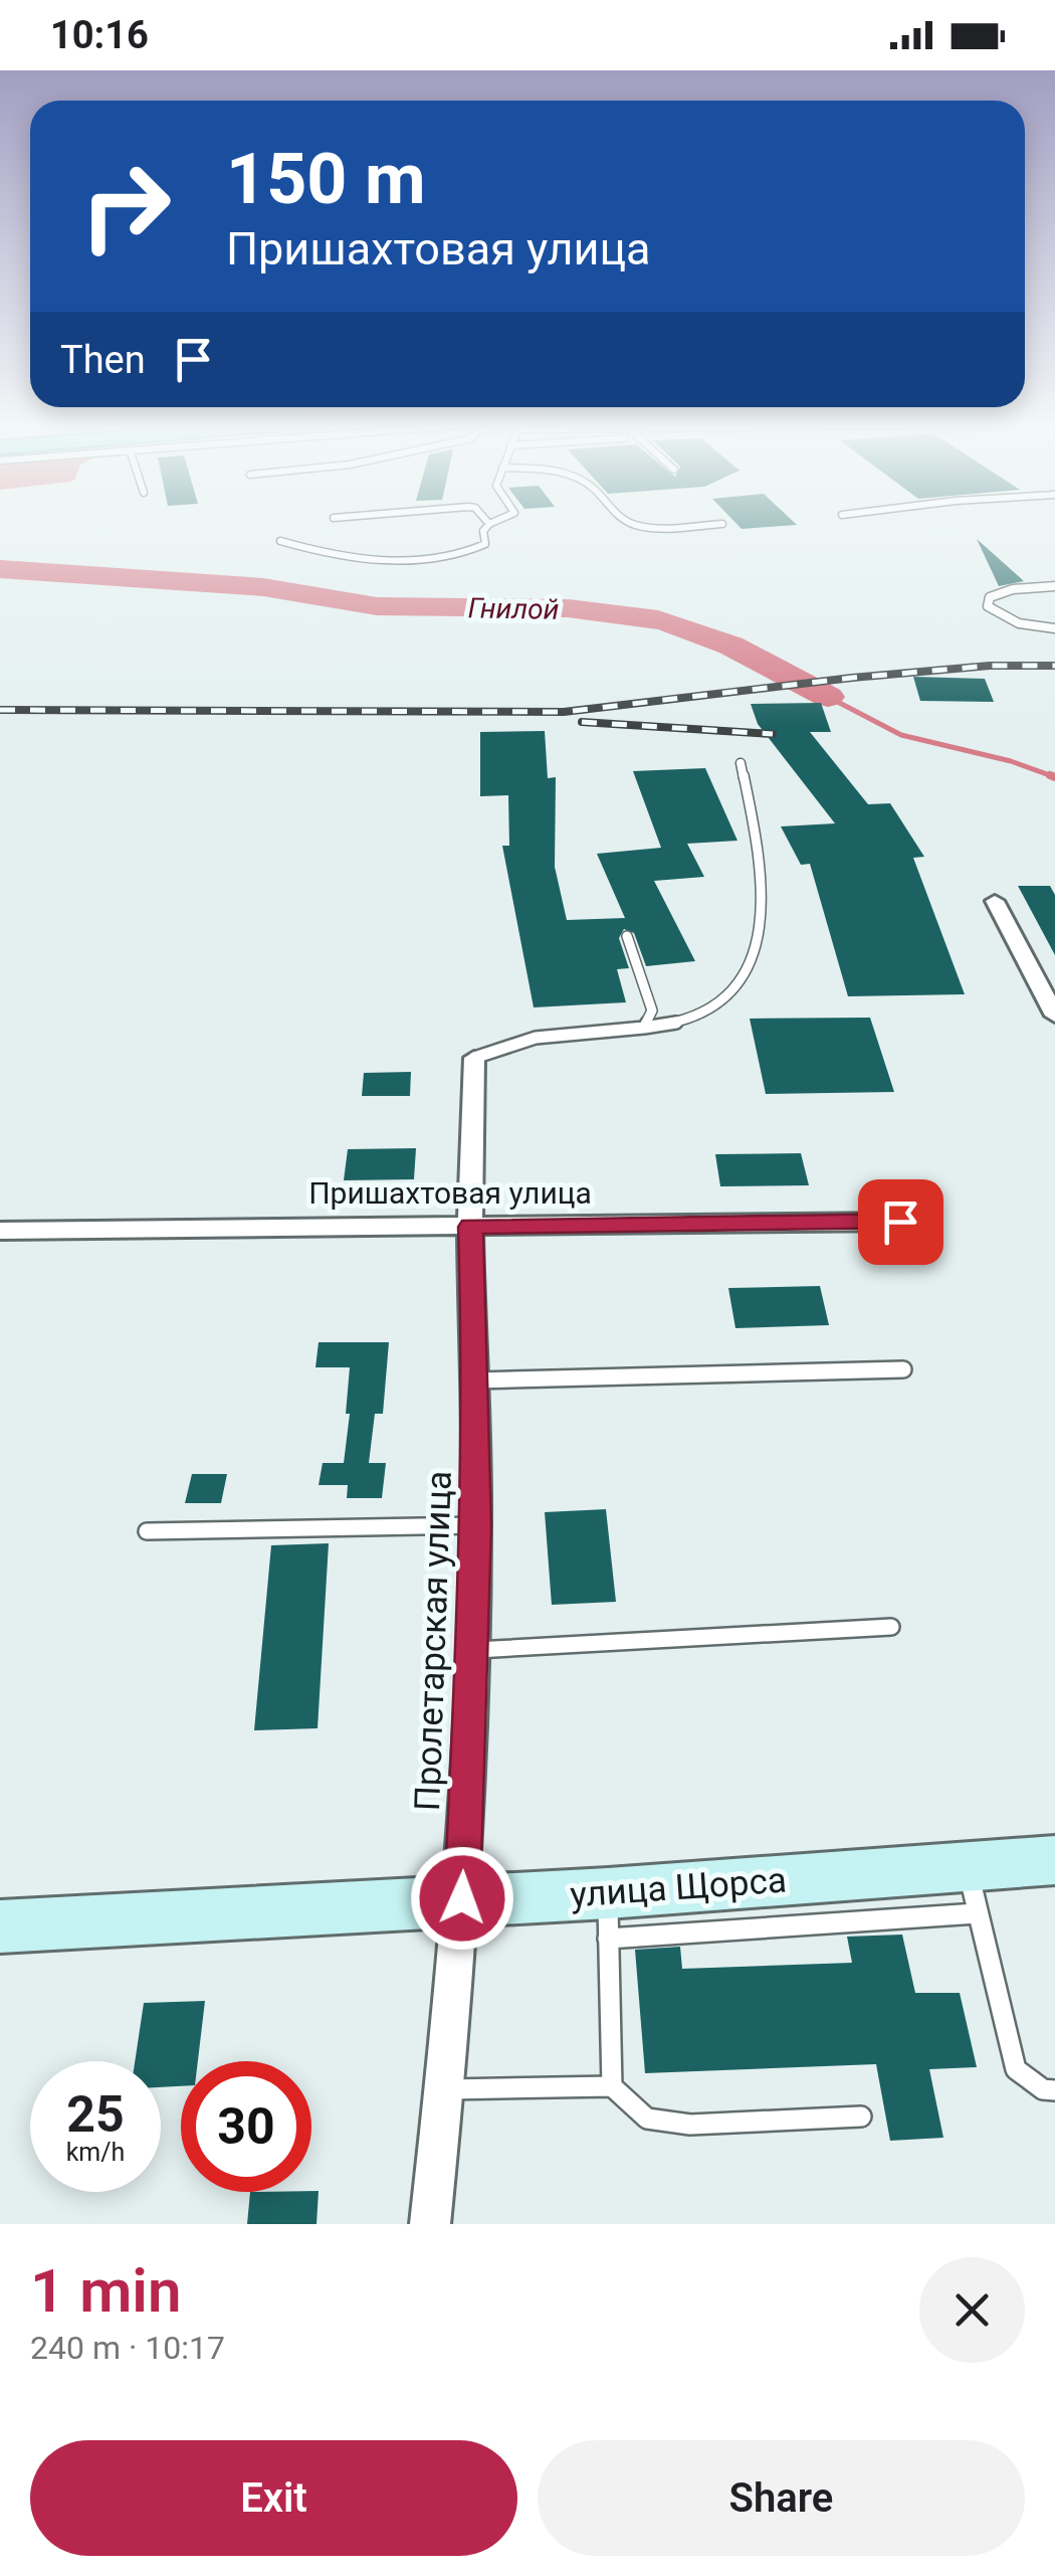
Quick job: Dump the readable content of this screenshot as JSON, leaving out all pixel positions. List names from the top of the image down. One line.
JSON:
{"streets":{"main road":["улица Щорса"],"street":["Пришахтовая улица","Пролетарская улица"]},"crossings":[["Пришахтовая улица","Пролетарская улица"],["Пролетарская улица","улица Щорса"]],"water":["Гнилой"],"page":{"status":"10:16","turn":["150 m","Пришахтовая улица"],"then":"Then","speed":"25 km/h","limit":"30","heading":["1 min","240 m · 10:17"],"buttons":["Exit","Share"]}}
